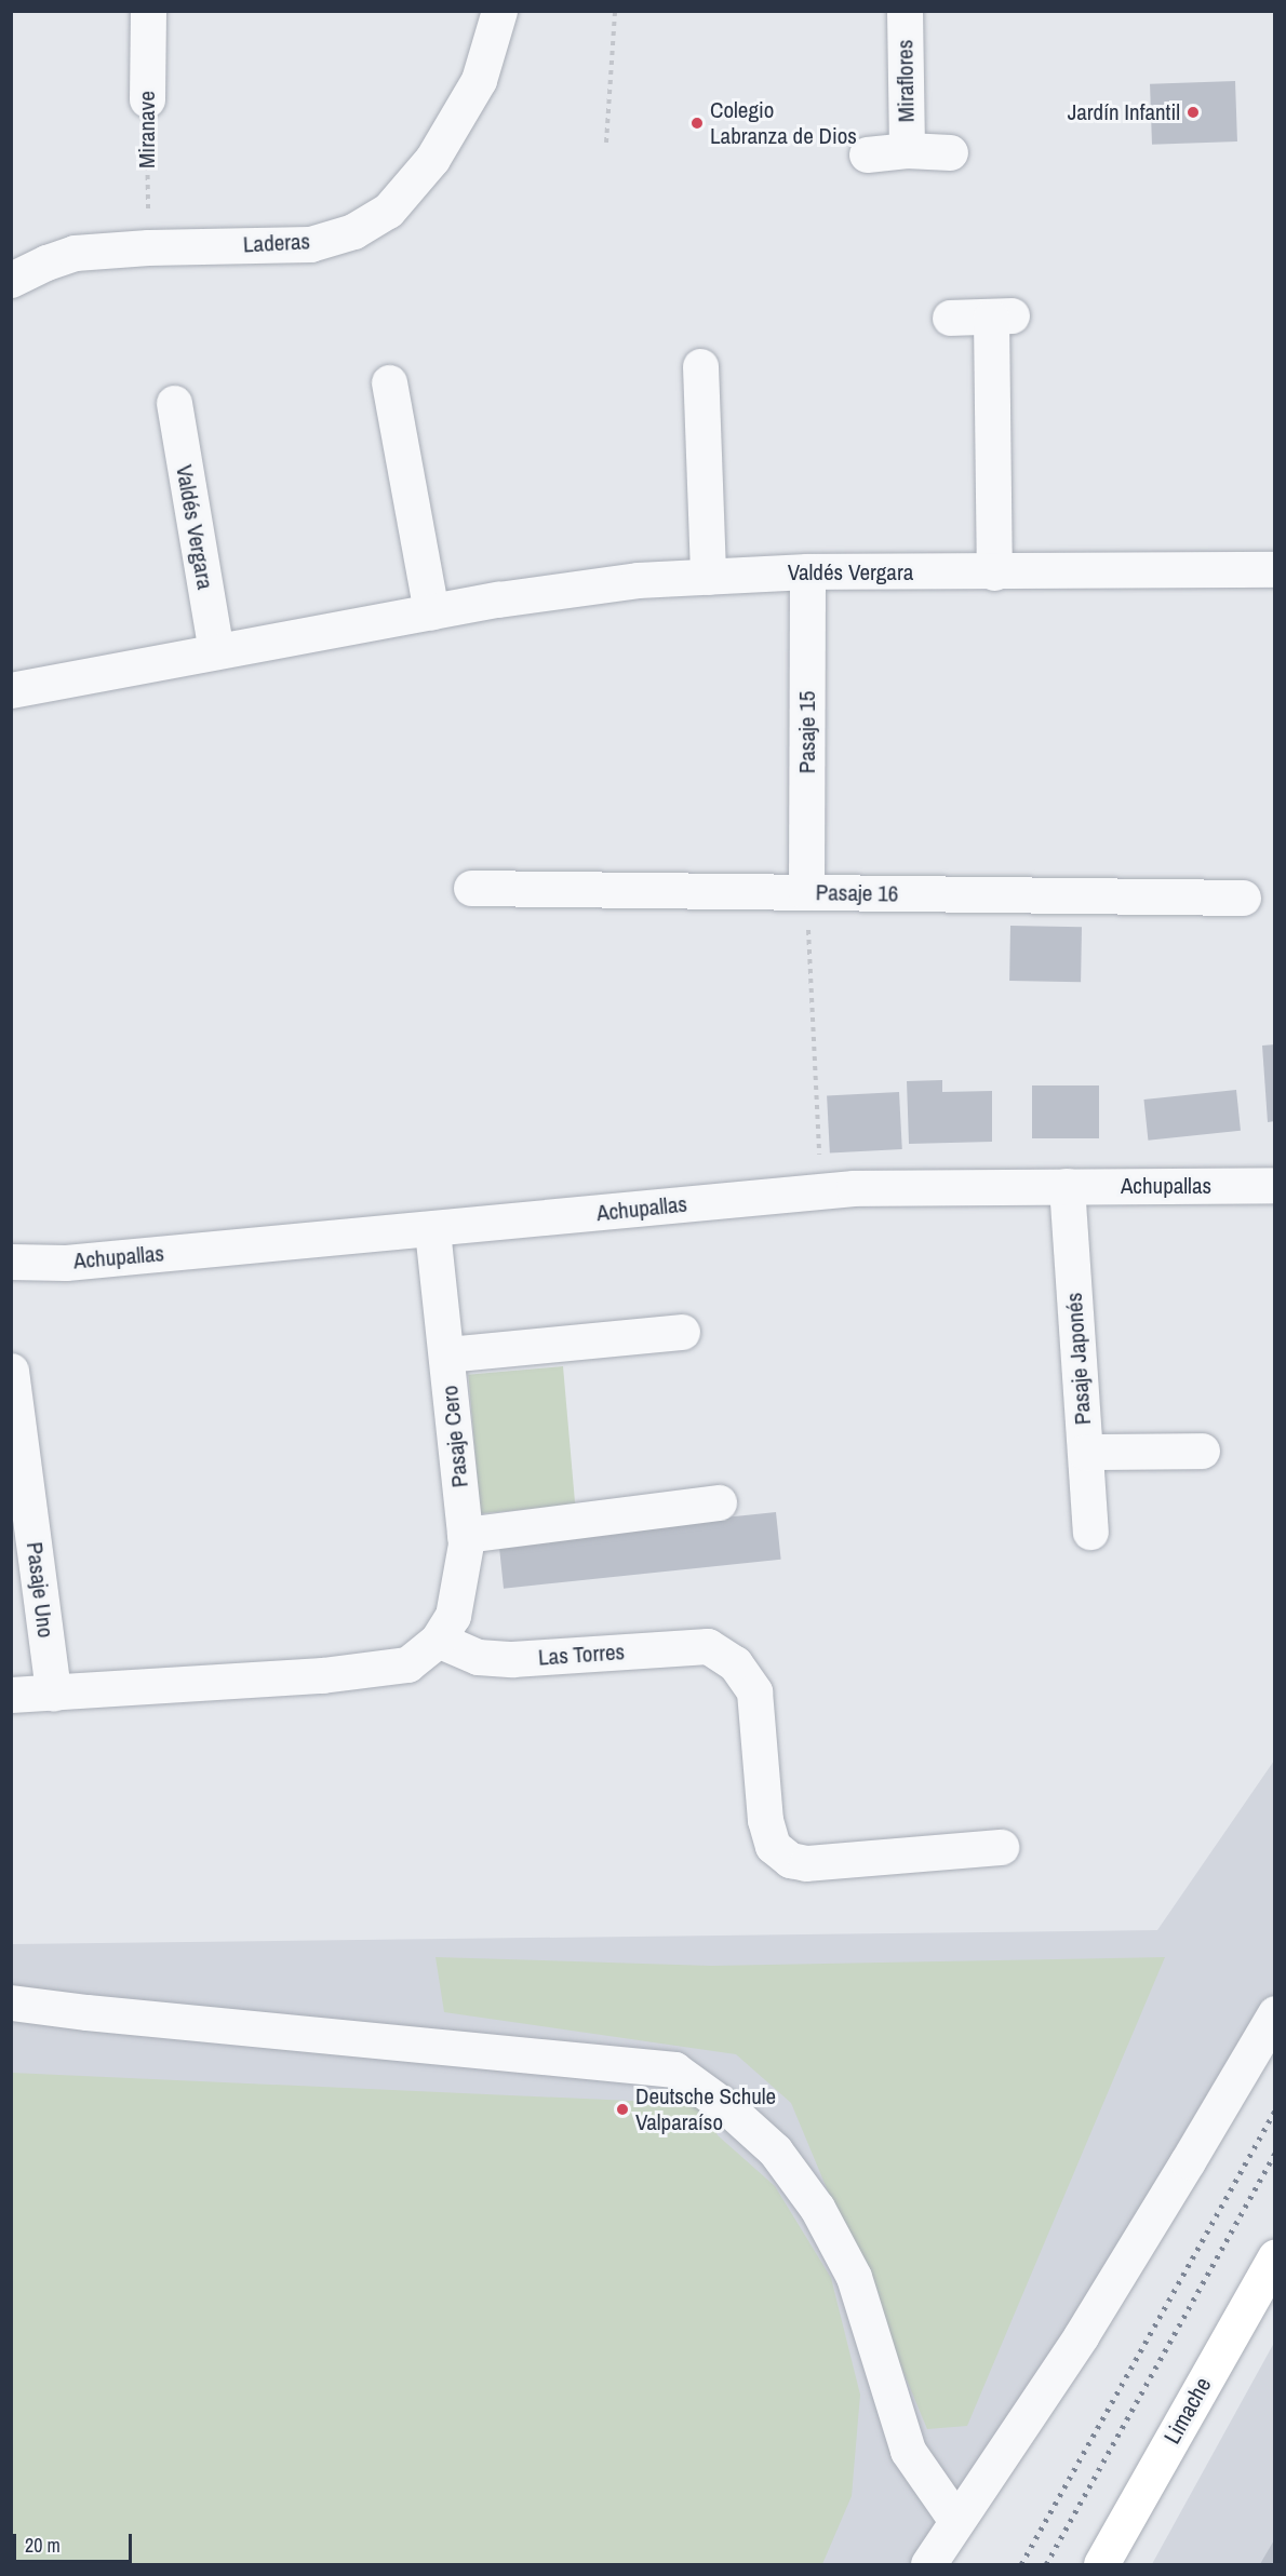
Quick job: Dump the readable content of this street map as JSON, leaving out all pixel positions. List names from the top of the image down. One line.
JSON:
{"streets":{"main road":["Limache"],"street":["Miraflores","Miranave","Laderas","Valdés Vergara","Pasaje 15","Pasaje 16","Achupallas","Pasaje Japonés","Pasaje Cero","Pasaje Uno","Las Torres"]},"crossings":[["Miranave","Laderas"],["Valdés Vergara","Pasaje 15"],["Pasaje 15","Pasaje 16"],["Achupallas","Pasaje Japonés"],["Achupallas","Pasaje Cero"],["Pasaje Cero","Las Torres"]],"places":["Jardín Infantil","Colegio Labranza de Dios","Deutsche Schule Valparaíso"],"scale_bar":"20 m"}
